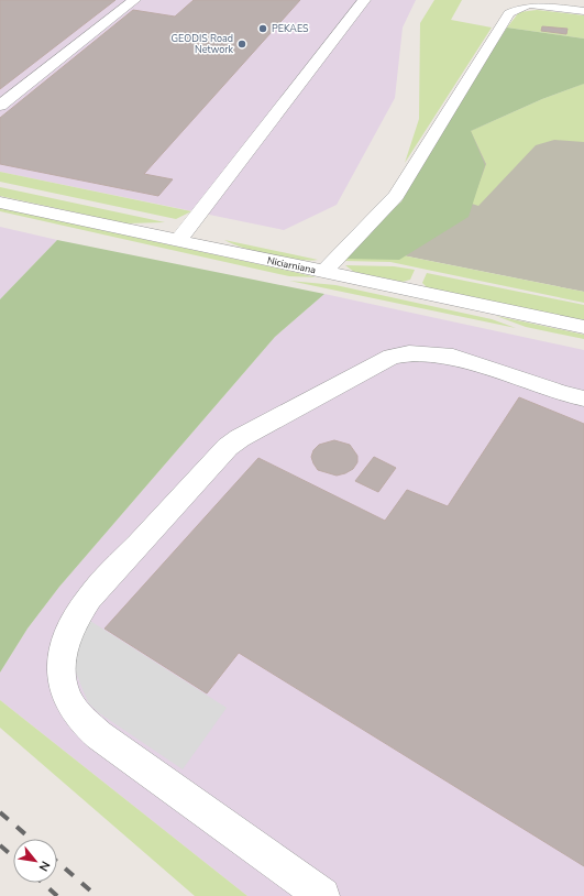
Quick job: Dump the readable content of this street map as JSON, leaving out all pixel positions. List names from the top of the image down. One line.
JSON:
{"streets":{"street":["Niciarniana"]},"places":["PEKAES","GEODIS Road Network"],"north":"bottom right"}
